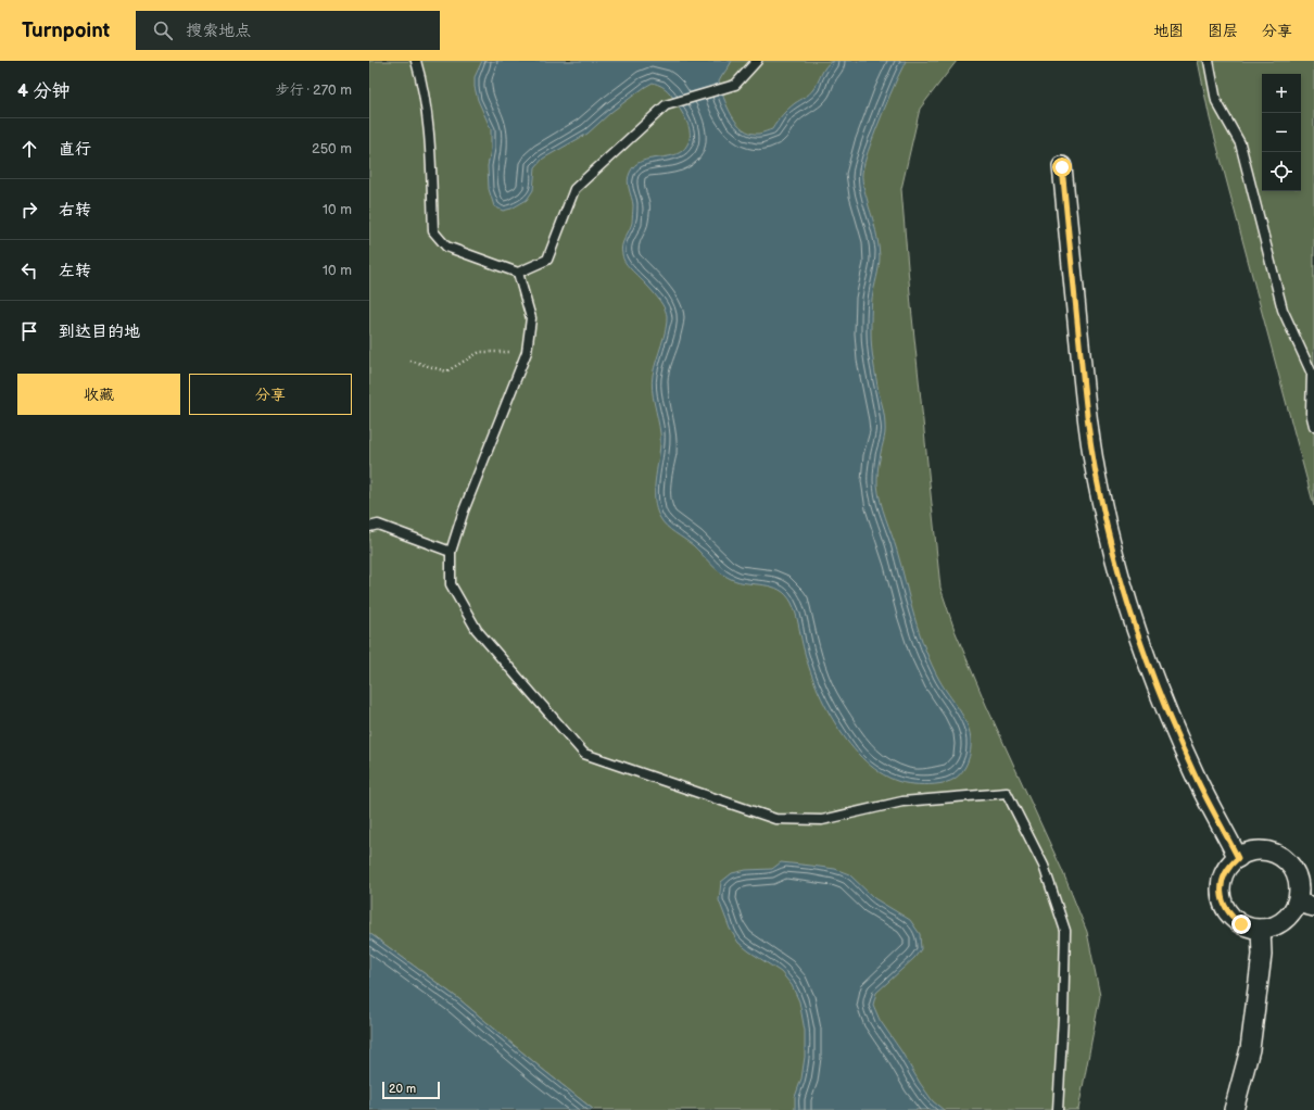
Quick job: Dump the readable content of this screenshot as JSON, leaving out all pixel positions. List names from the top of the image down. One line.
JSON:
{"scale_bar":"20 m","page":{"header":"Turnpoint","search":"搜索地点","nav":["地图","图层","分享"],"heading":["4 分钟","步行 · 270 m"],"map_buttons":["+","−"],"list":[["直行","250 m"],["右转","10 m"],["左转","10 m"],"到达目的地"],"buttons":["收藏","分享"],"scale":"20 m"}}
